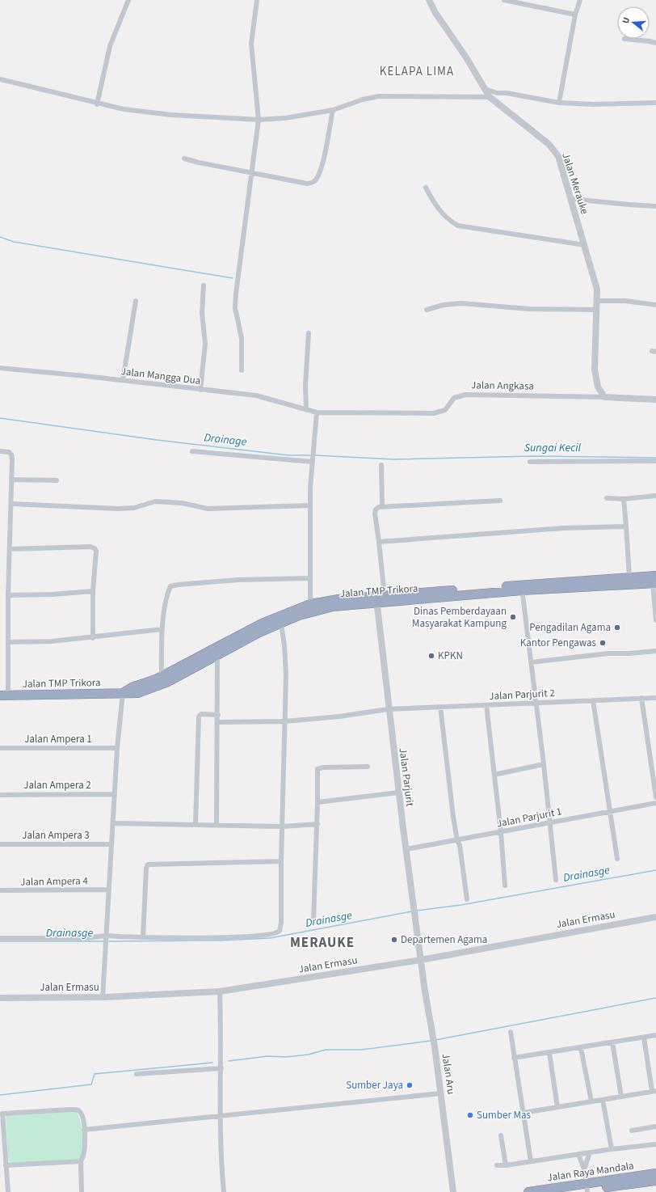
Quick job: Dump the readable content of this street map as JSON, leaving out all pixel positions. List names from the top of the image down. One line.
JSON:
{"streets":{"highway":["Jalan TMP Trikora","Jalan Raya Mandala"],"street":["Jalan Merauke","Jalan Mangga Dua","Jalan Angkasa","Jalan Parjurit 2","Jalan Ampera 1","Jalan Parjurit","Jalan Ampera 2","Jalan Parjurit 1","Jalan Ampera 3","Jalan Ampera 4","Jalan Ermasu","Jalan Aru"]},"crossings":[["Jalan Merauke","Jalan Angkasa"],["Jalan Mangga Dua","Jalan Angkasa"],["Jalan TMP Trikora","Jalan Parjurit"],["Jalan Parjurit 2","Jalan Parjurit"],["Jalan Parjurit","Jalan Parjurit 1"],["Jalan Parjurit","Jalan Ermasu"],["Jalan Parjurit","Jalan Aru"],["Jalan Ermasu","Jalan Aru"]],"districts":["KELAPA LIMA","MERAUKE"],"water":["Drainage","Sungai Kecil","Drainasge"],"places":["Dinas Pemberdayaan Masyarakat Kampung","Pengadilan Agama","Kantor Pengawas","KPKN","Departemen Agama","Sumber Jaya","Sumber Mas"],"north":"left"}
